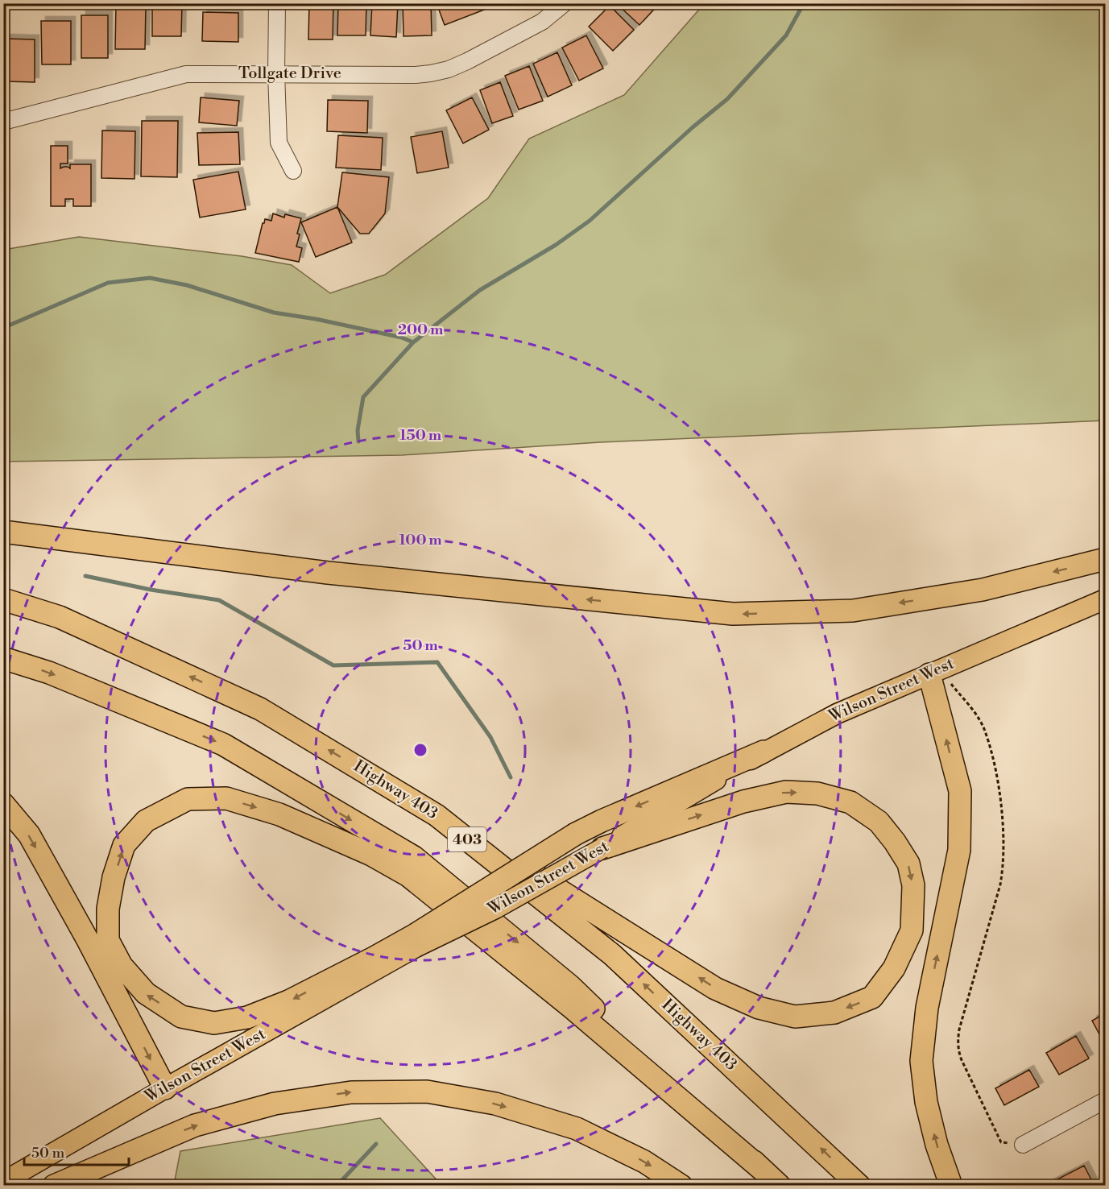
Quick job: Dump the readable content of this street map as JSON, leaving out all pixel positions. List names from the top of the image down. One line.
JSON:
{"streets":{"highway":["Highway 403","403"],"main road":["Wilson Street West"],"street":["Tollgate Drive"]},"scale_bar":"50 m","rings":["200 m","150 m","100 m","50 m"]}
